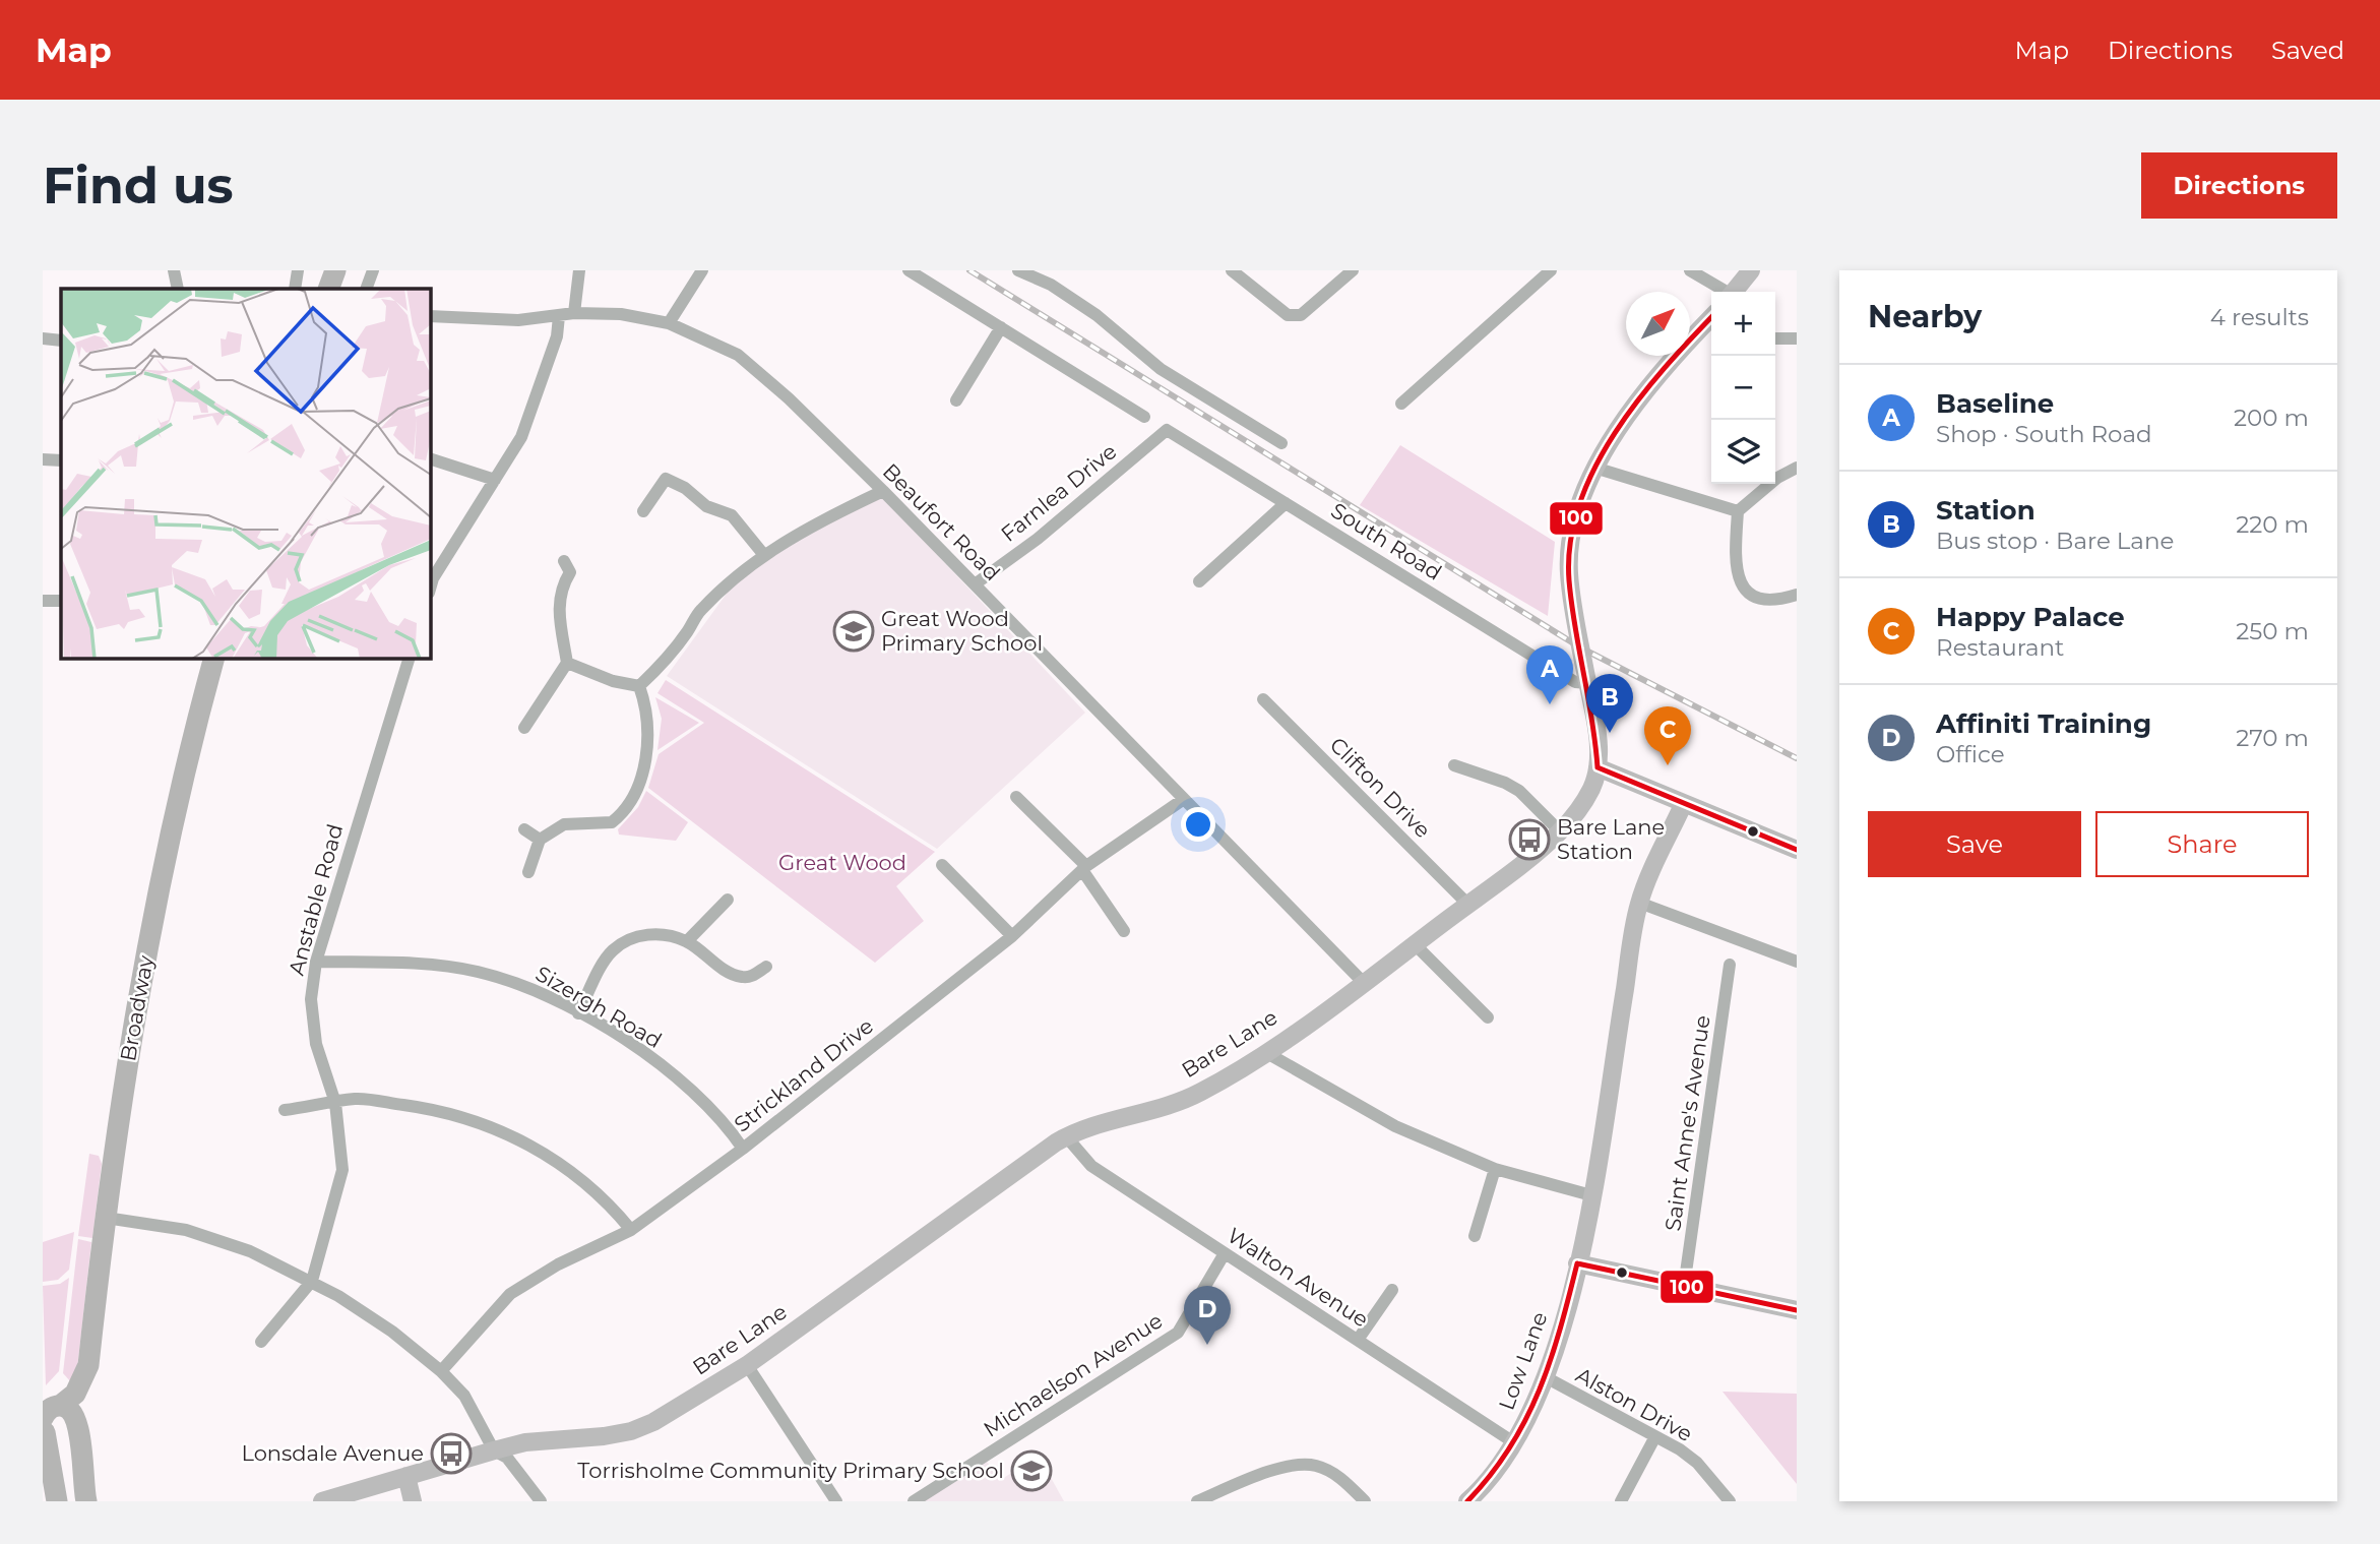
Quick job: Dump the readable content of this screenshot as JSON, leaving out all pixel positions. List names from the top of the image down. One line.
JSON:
{"streets":{"main road":["Broadway","Bare Lane","Low Lane"],"street":["Farnlea Drive","Beaufort Road","South Road","Clifton Drive","Anstable Road","Sizergh Road","Strickland Drive","Saint Anne's Avenue","Walton Avenue","Michaelson Avenue","Alston Drive"]},"crossings":[["Farnlea Drive","Beaufort Road"],["Farnlea Drive","South Road"],["Beaufort Road","Bare Lane"],["Beaufort Road","Strickland Drive"],["South Road","Bare Lane"],["Clifton Drive","Bare Lane"],["Anstable Road","Sizergh Road"],["Sizergh Road","Strickland Drive"],["Bare Lane","Walton Avenue"],["Walton Avenue","Low Lane"],["Walton Avenue","Michaelson Avenue"],["Low Lane","Alston Drive"]],"parks":["Great Wood"],"places":{"school or university":["Great Wood Primary School","Torrisholme Community Primary School"],"bus stop":["Bare Lane Station","Lonsdale Avenue"]},"lines":["transit line 100"],"north":"top right","page":{"header":"Map","nav":["Map","Directions","Saved"],"buttons":["Directions",["Save","Share"]],"title":"Find us","heading":["Nearby","4 results"],"map_buttons":["+","−"],"list":[{"mark":"A","name":"Baseline","note":"Shop · South Road","value":"200 m"},{"mark":"B","name":"Station","note":"Bus stop · Bare Lane","value":"220 m"},{"mark":"C","name":"Happy Palace","note":"Restaurant","value":"250 m"},{"mark":"D","name":"Affiniti Training","note":"Office","value":"270 m"}],"pins":["A","B","C","D"]}}
